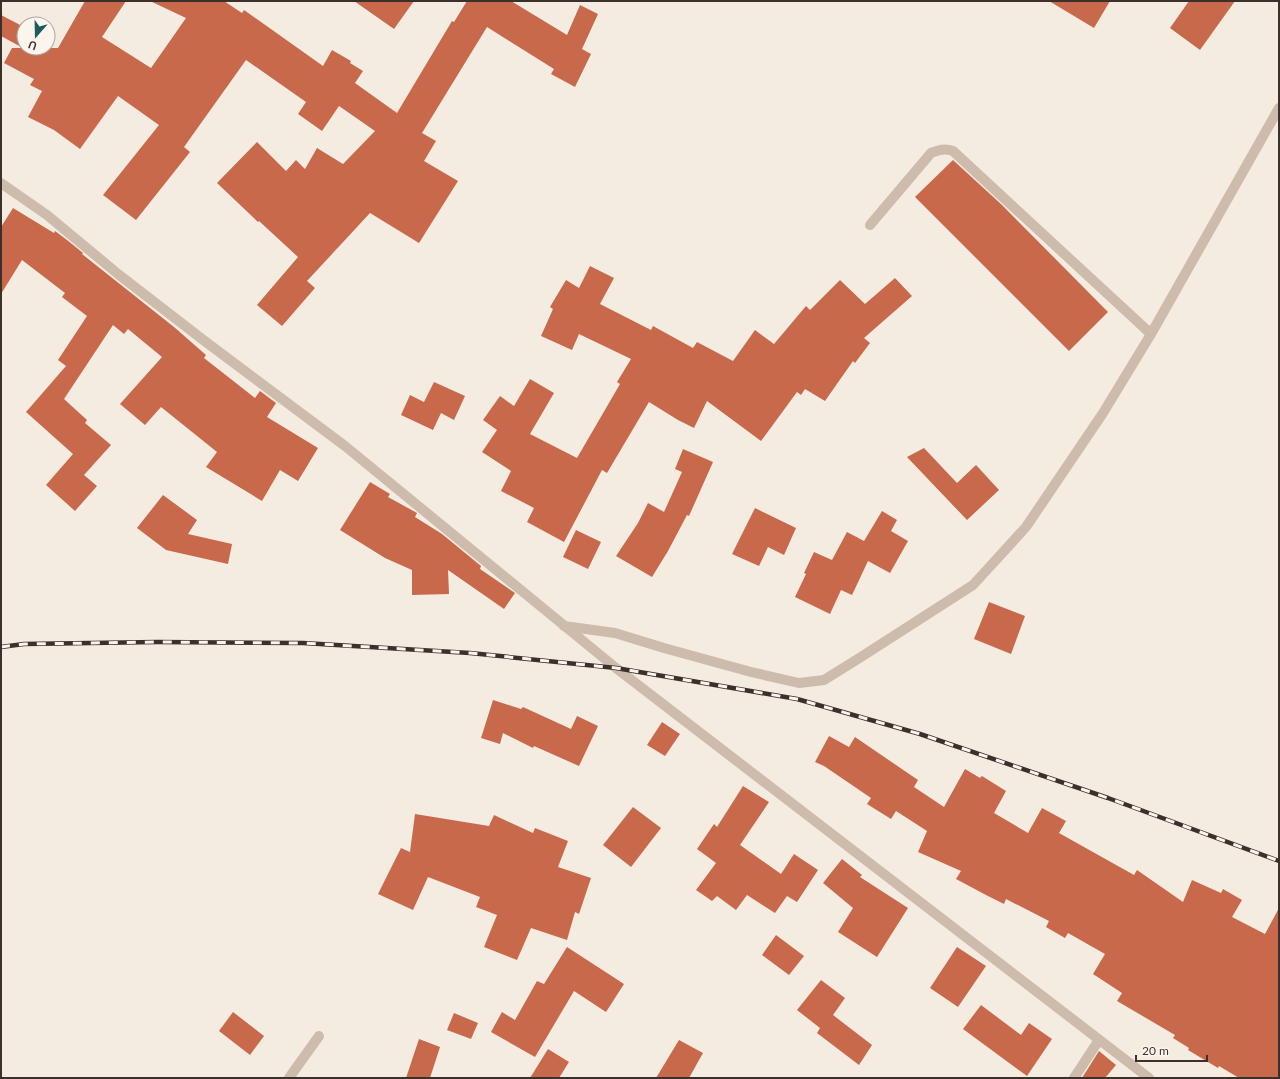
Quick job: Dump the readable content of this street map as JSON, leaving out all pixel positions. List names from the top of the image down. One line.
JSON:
{"scale_bar":"20 m","north":"bottom"}
